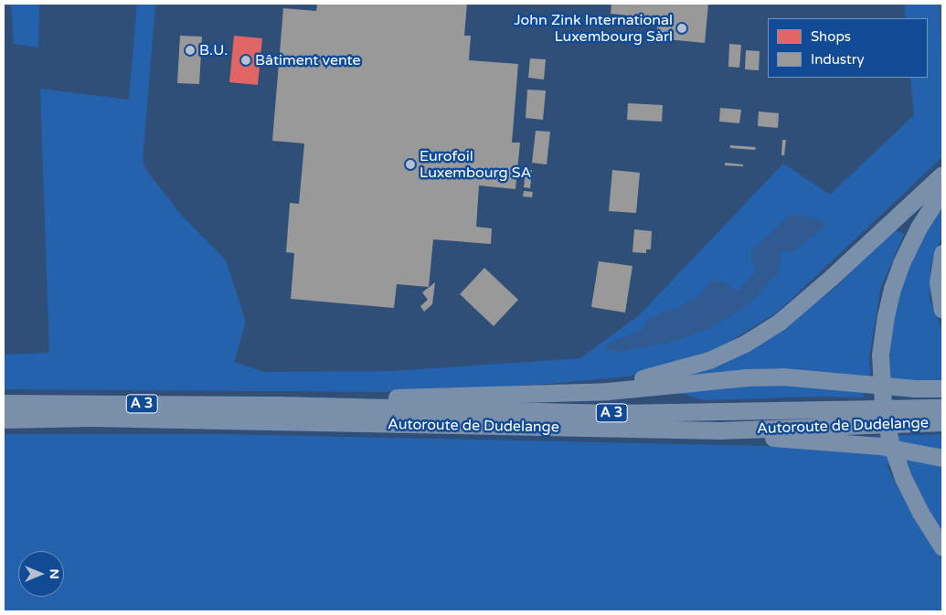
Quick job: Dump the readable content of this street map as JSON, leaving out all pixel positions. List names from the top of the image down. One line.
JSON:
{"streets":{"highway":["A 3","Autoroute de Dudelange"]},"crossings":[["A 3","Autoroute de Dudelange"]],"places":["John Zink International Luxembourg Sàrl","B.U.","Bâtiment vente","Eurofoil Luxembourg SA"],"legend":["Shops","Industry"],"north":"right"}
